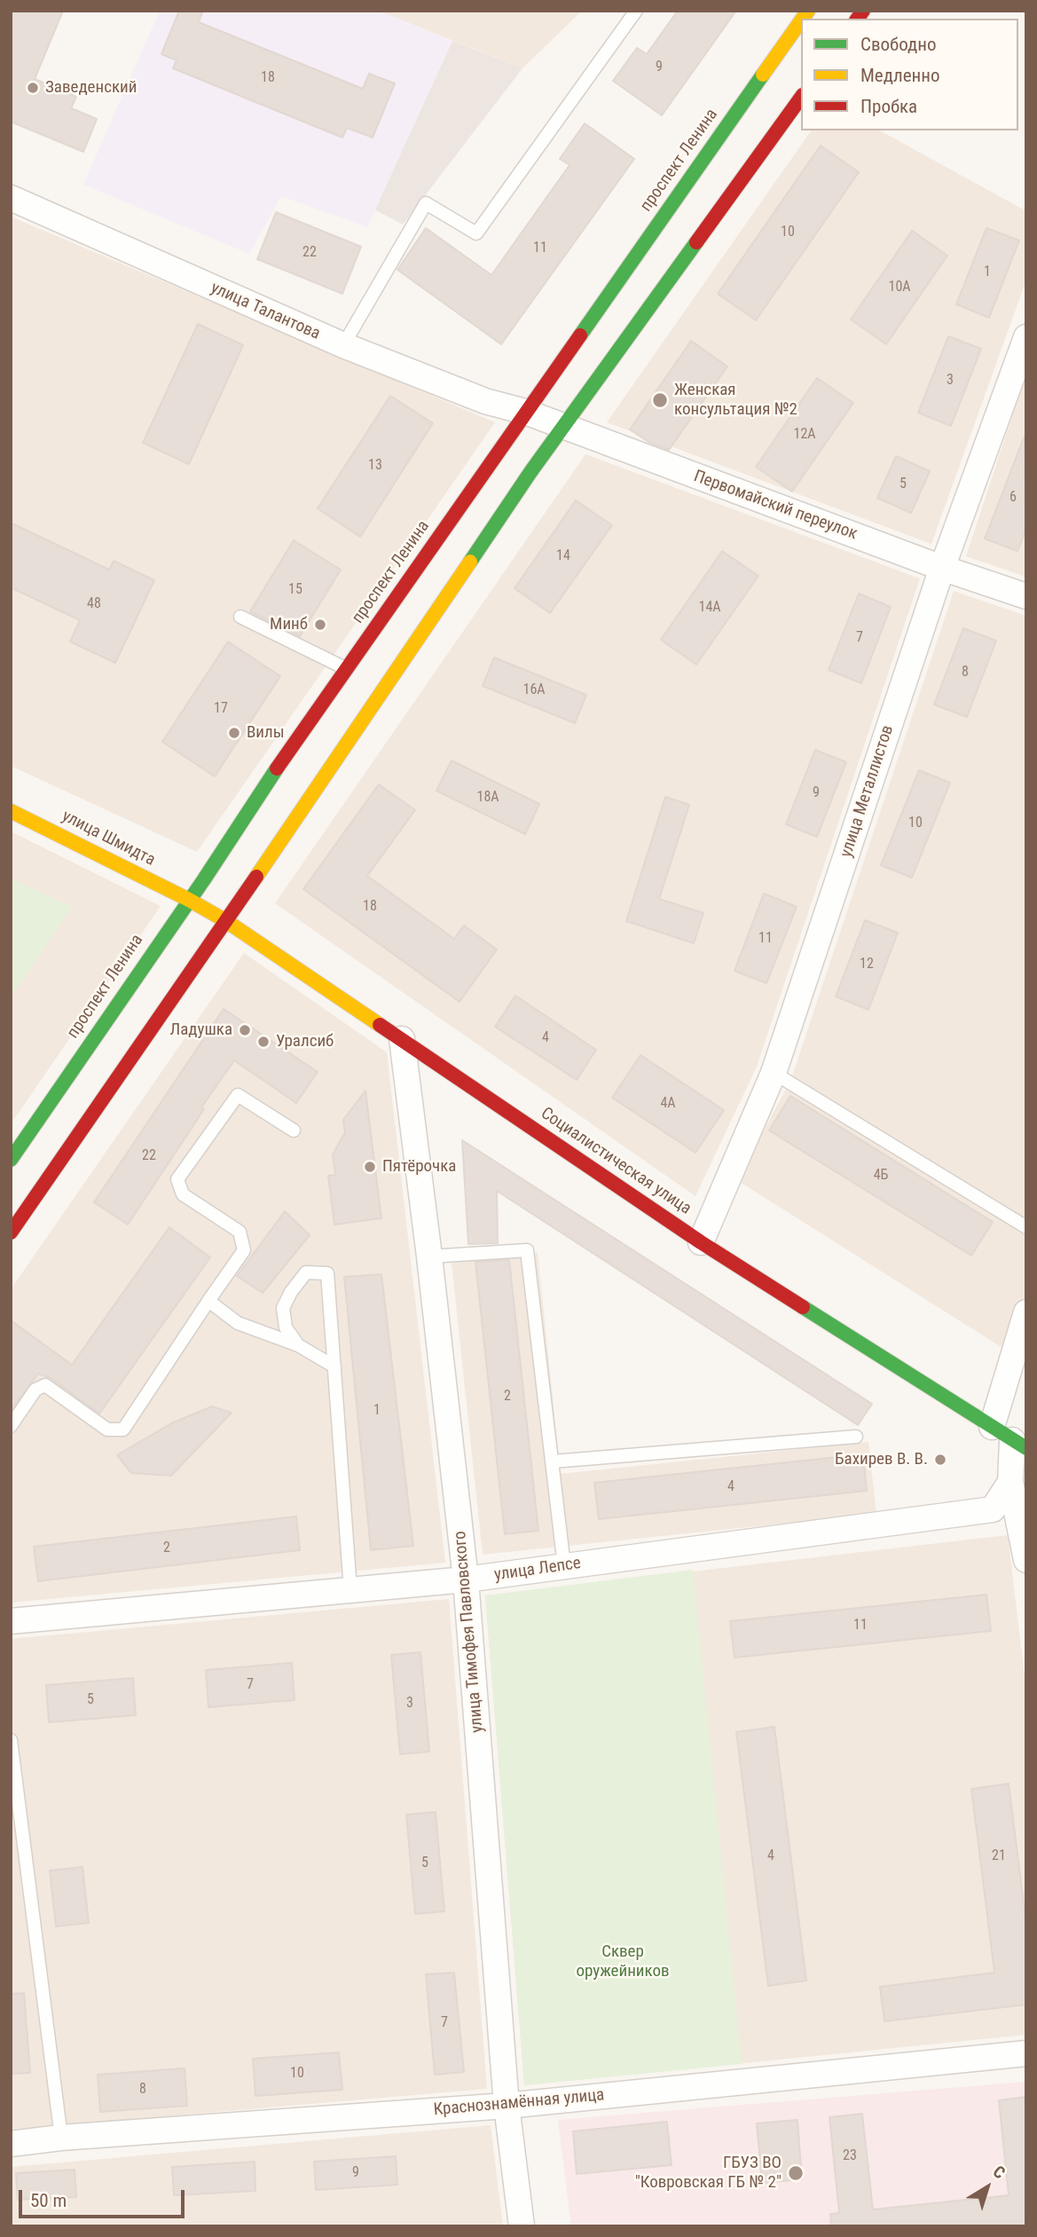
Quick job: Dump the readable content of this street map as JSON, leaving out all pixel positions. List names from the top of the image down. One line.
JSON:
{"streets":{"main road":["проспект Ленина","улица Шмидта","Социалистическая улица"],"street":["улица Талантова","Первомайский переулок","улица Металлистов","улица Лепсе","улица Тимофея Павловского","Краснознамённая улица"]},"crossings":[["проспект Ленина","улица Талантова"],["проспект Ленина","Первомайский переулок"],["проспект Ленина","улица Шмидта"],["проспект Ленина","Социалистическая улица"],["улица Талантова","Первомайский переулок"],["Первомайский переулок","улица Металлистов"],["улица Металлистов","Социалистическая улица"],["улица Шмидта","Социалистическая улица"],["Социалистическая улица","улица Тимофея Павловского"],["улица Лепсе","улица Тимофея Павловского"],["улица Тимофея Павловского","Краснознамённая улица"]],"parks":["Сквер оружейников"],"places":["Заведенский","Женская консультация №2","Минб","Вилы","Ладушка","Уралсиб","Пятёрочка","Бахирев В. В.","ГБУЗ ВО \"Ковровская ГБ № 2\""],"house_numbers":["9","18","10","11","22","1","10А","3","12А","13","5","6","14","15","48","14А","7","8","16А","17","9","18А","10","18","11","12","4","4А","22","4Б","2","1","4","2","11","7","5","3","4","21","5","7","10","8","23","9"],"legend":["Свободно","Медленно","Пробка"],"scale_bar":"50 m","north":"top right"}
